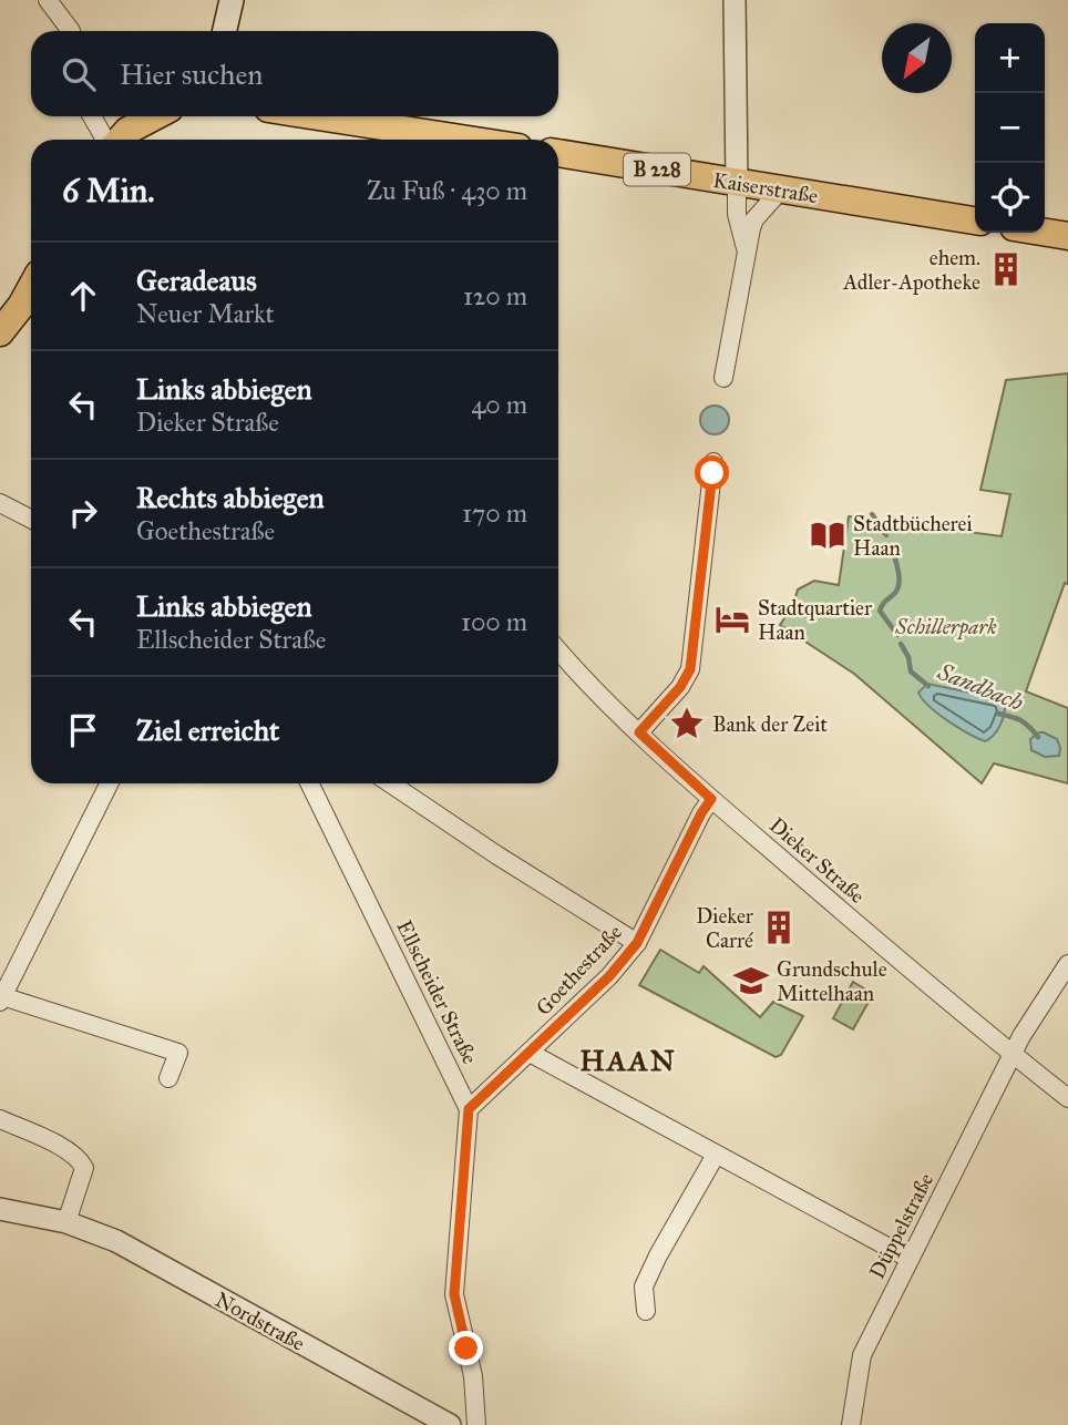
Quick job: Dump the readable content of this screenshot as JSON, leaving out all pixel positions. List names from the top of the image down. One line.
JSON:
{"streets":{"main road":["B 228","Kaiserstraße"],"street":["Dieker Straße","Goethestraße","Ellscheider Straße","Düppelstraße","Nordstraße"]},"crossings":[["Dieker Straße","Goethestraße"],["Dieker Straße","Düppelstraße"],["Goethestraße","Ellscheider Straße"]],"districts":["HAAN"],"water":["Sandbach"],"parks":["Schillerpark"],"places":{"building":["ehem. Adler-Apotheke","Dieker Carré"],"library":["Stadtbücherei Haan"],"hotel":["Stadtquartier Haan"],"place":["Bank der Zeit"],"school or university":["Grundschule Mittelhaan"]},"north":"bottom left","page":{"map_buttons":["+","−"],"search":"Hier suchen","heading":["6 Min.","Zu Fuß · 430 m"],"list":[["Geradeaus","Neuer Markt","120 m"],["Links abbiegen","Dieker Straße","40 m"],["Rechts abbiegen","Goethestraße","170 m"],["Links abbiegen","Ellscheider Straße","100 m"],"Ziel erreicht"]}}
